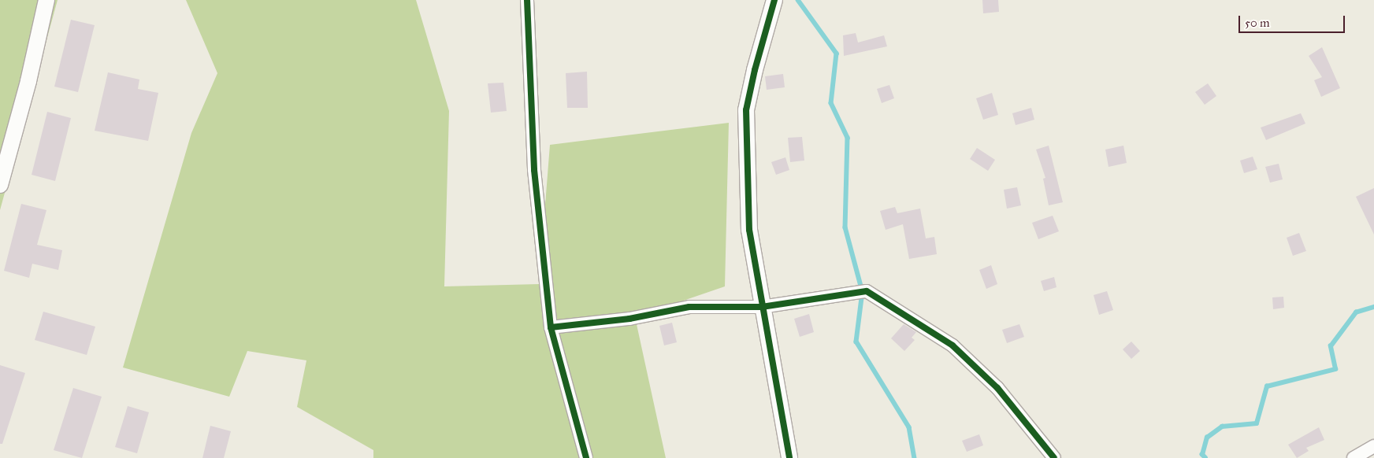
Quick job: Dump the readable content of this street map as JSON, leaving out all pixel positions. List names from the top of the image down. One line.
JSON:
{"scale_bar":"50 m"}
